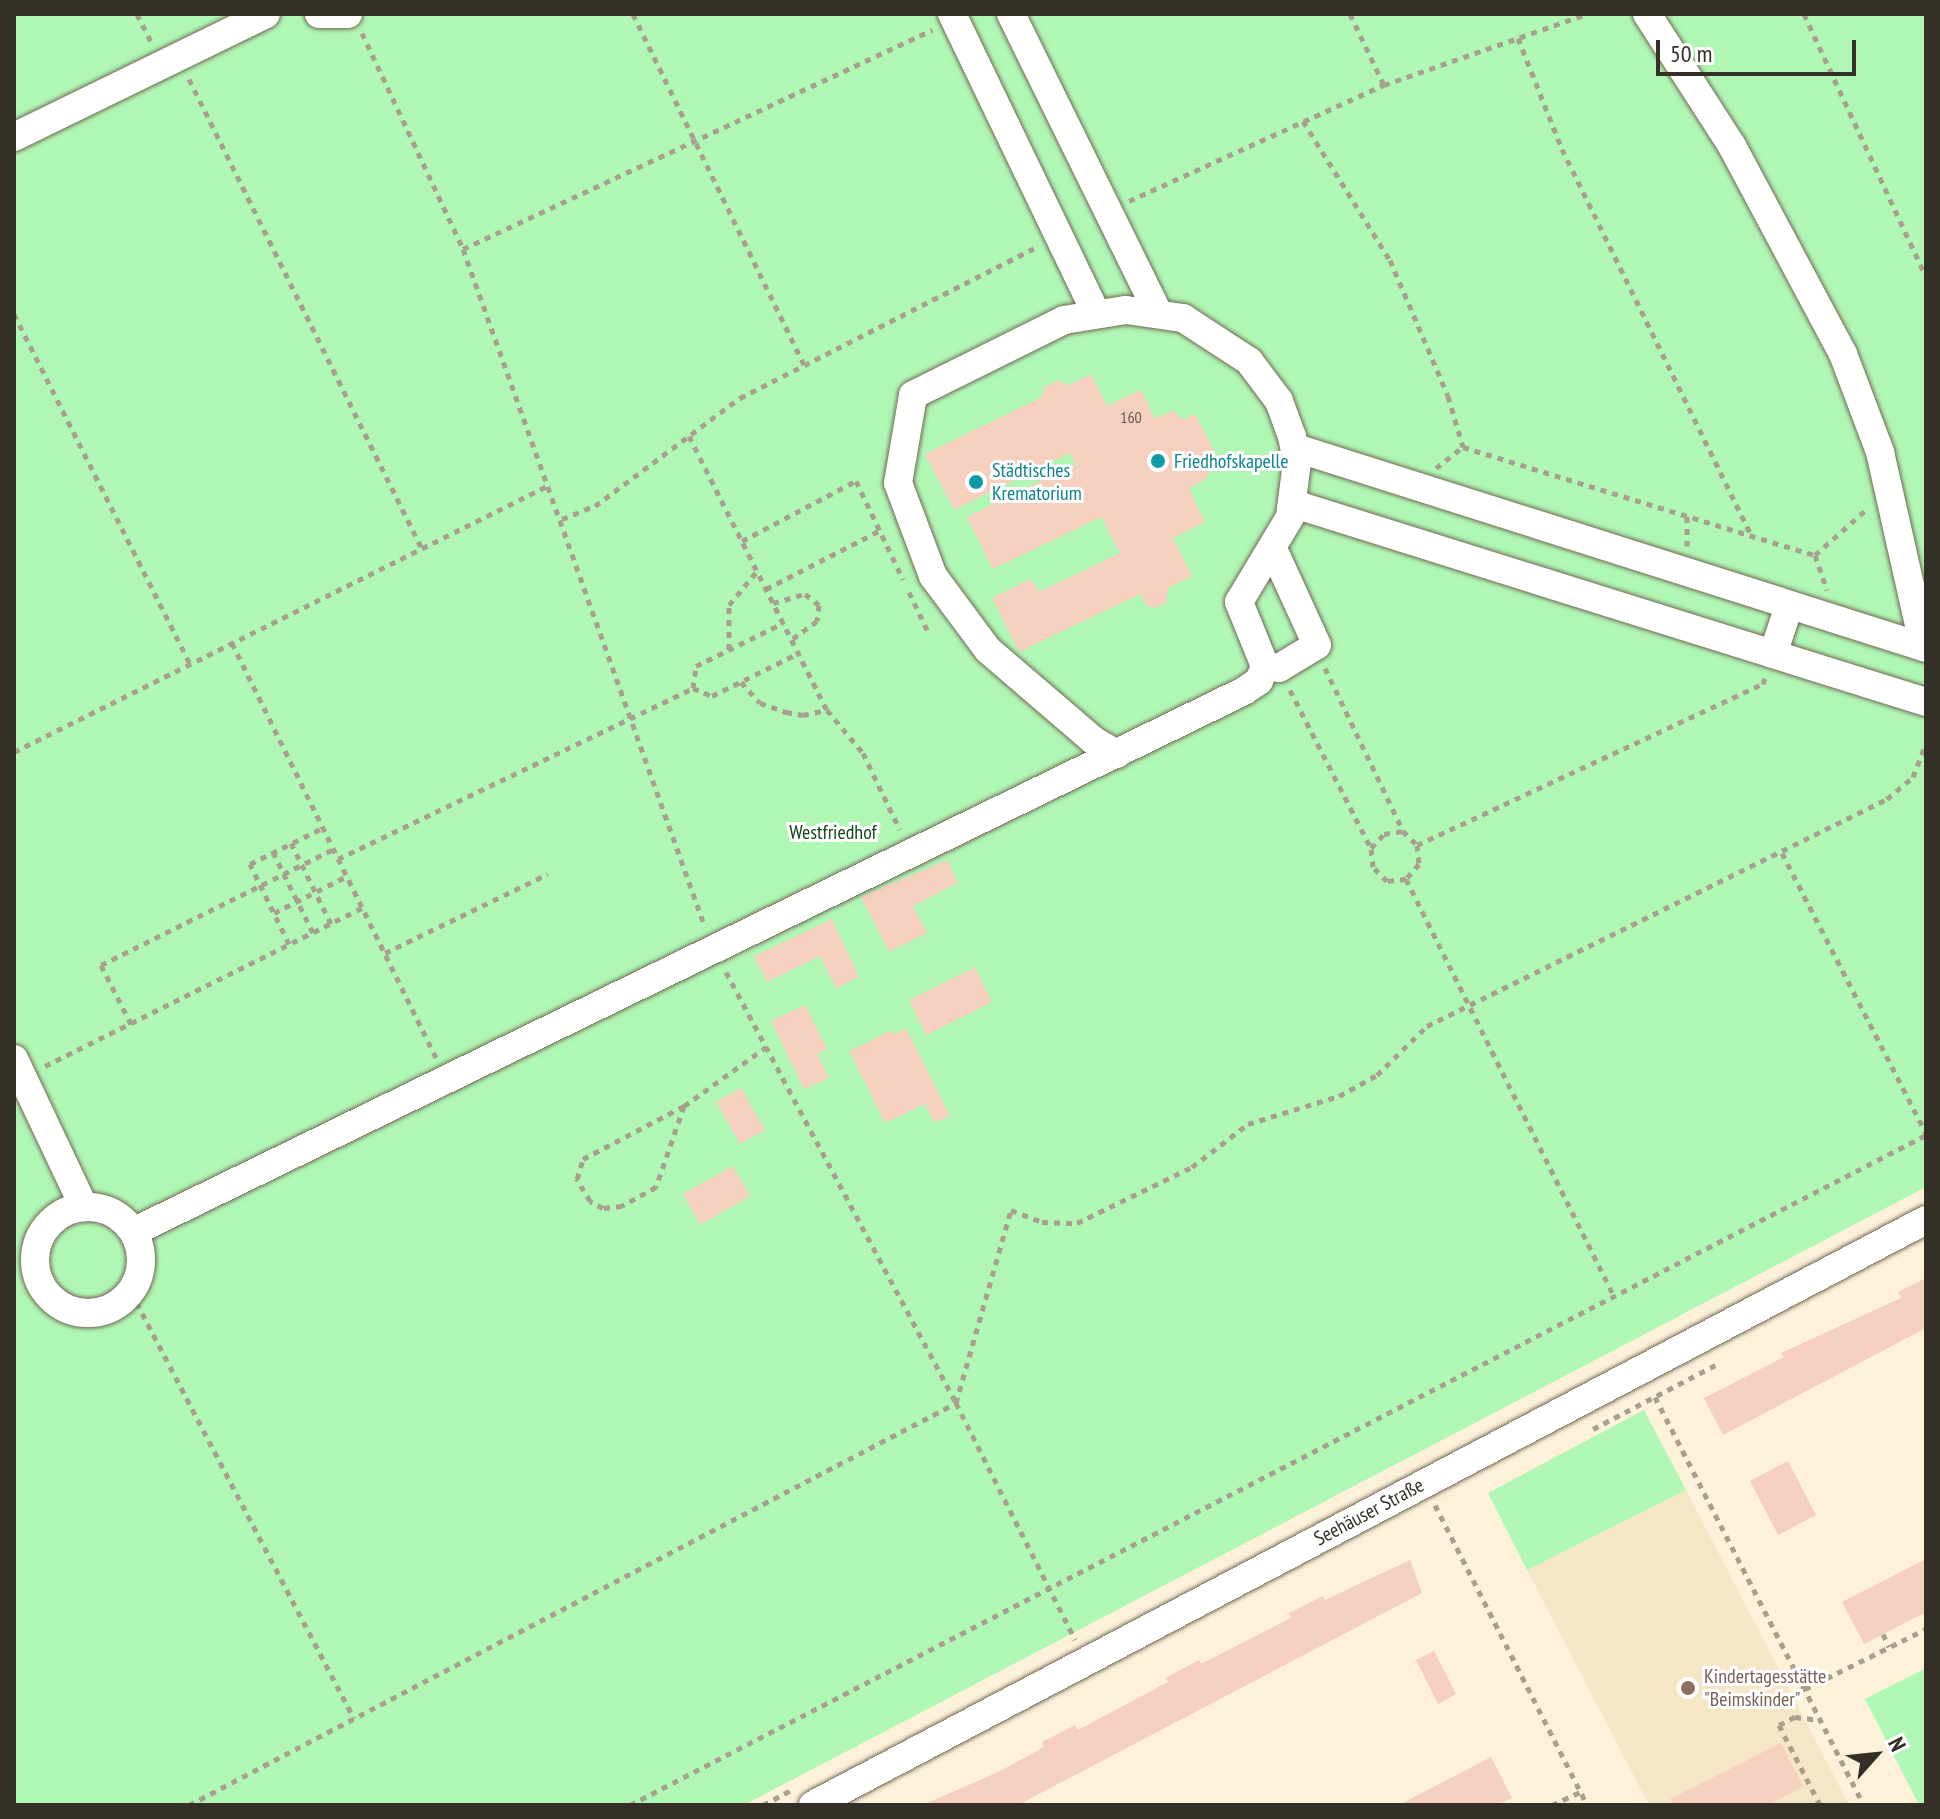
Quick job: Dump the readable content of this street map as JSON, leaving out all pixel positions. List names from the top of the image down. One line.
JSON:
{"streets":{"street":["Seehäuser Straße"]},"parks":["Westfriedhof"],"places":["Friedhofskapelle","Städtisches Krematorium","Kindertagesstätte \"Beimskinder\""],"house_numbers":["160"],"scale_bar":"50 m","north":"top right"}
